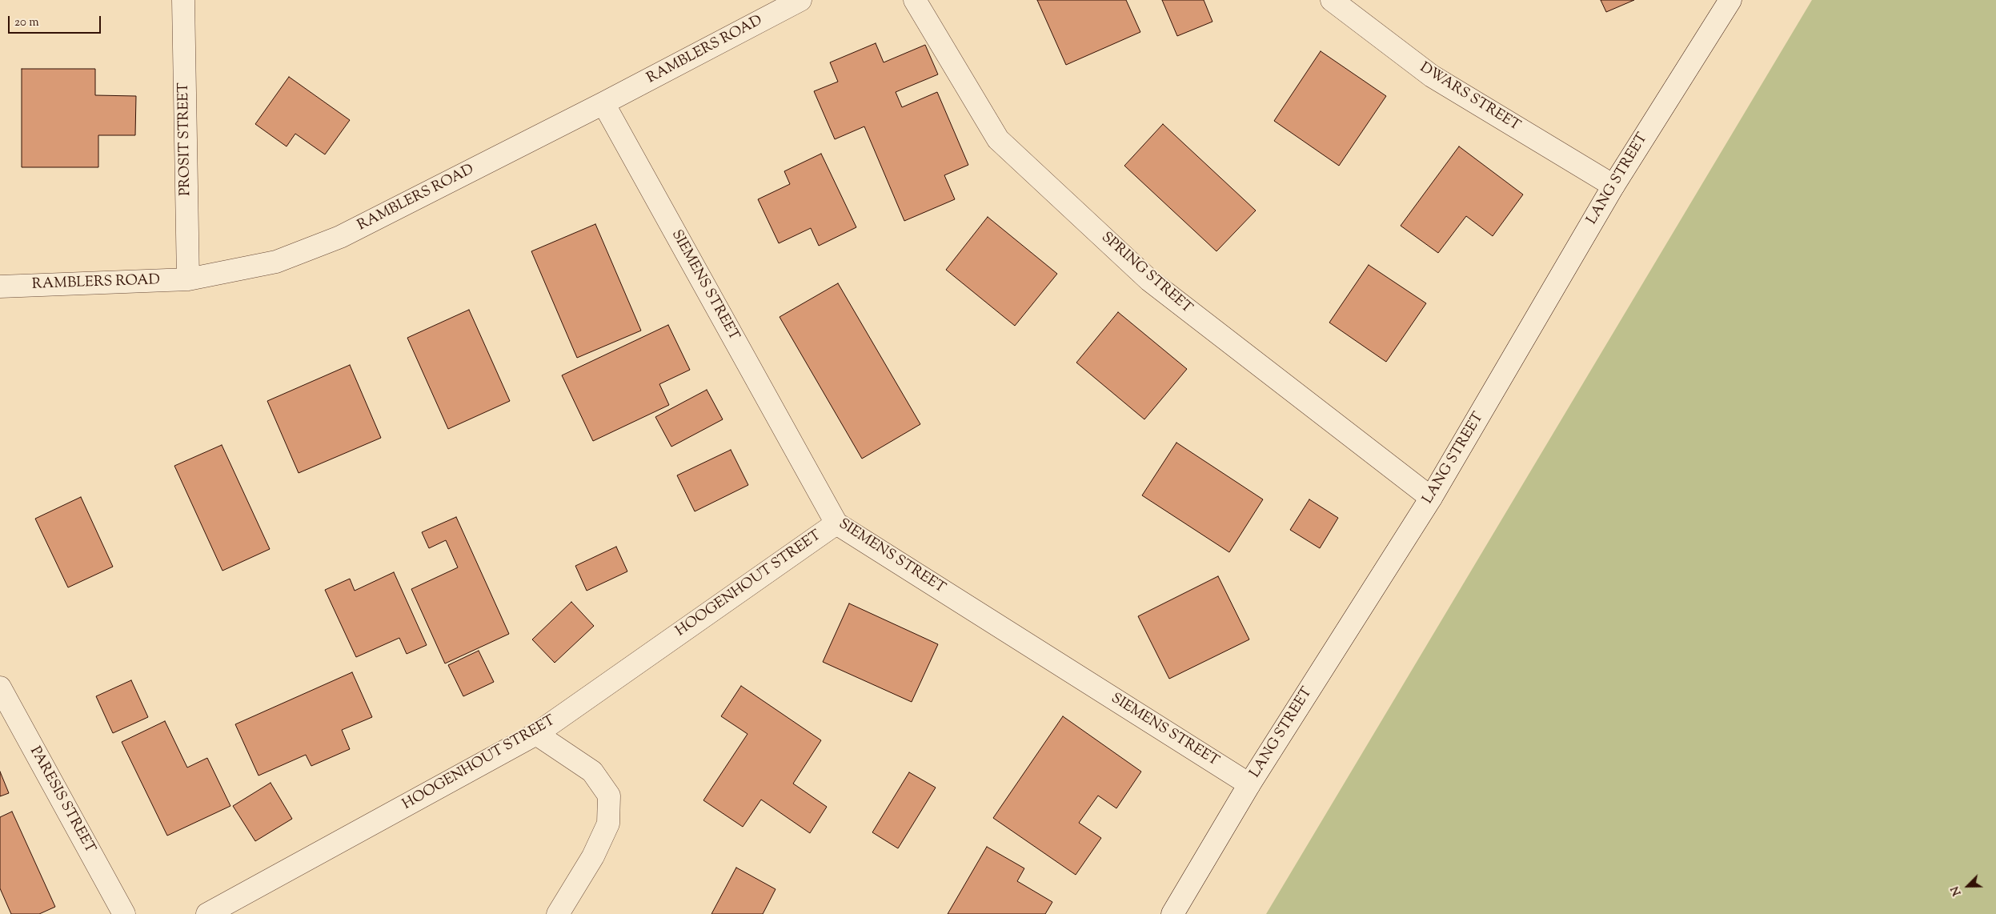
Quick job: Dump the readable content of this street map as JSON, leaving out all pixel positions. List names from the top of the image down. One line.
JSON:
{"streets":{"street":["RAMBLERS ROAD","DWARS STREET","PROSIT STREET","LANG STREET","SPRING STREET","SIEMENS STREET","HOOGENHOUT STREET","PARESIS STREET"]},"crossings":[["RAMBLERS ROAD","PROSIT STREET"],["RAMBLERS ROAD","SIEMENS STREET"],["DWARS STREET","LANG STREET"],["LANG STREET","SPRING STREET"],["LANG STREET","SIEMENS STREET"],["SIEMENS STREET","HOOGENHOUT STREET"]],"scale_bar":"20 m","north":"bottom left"}
